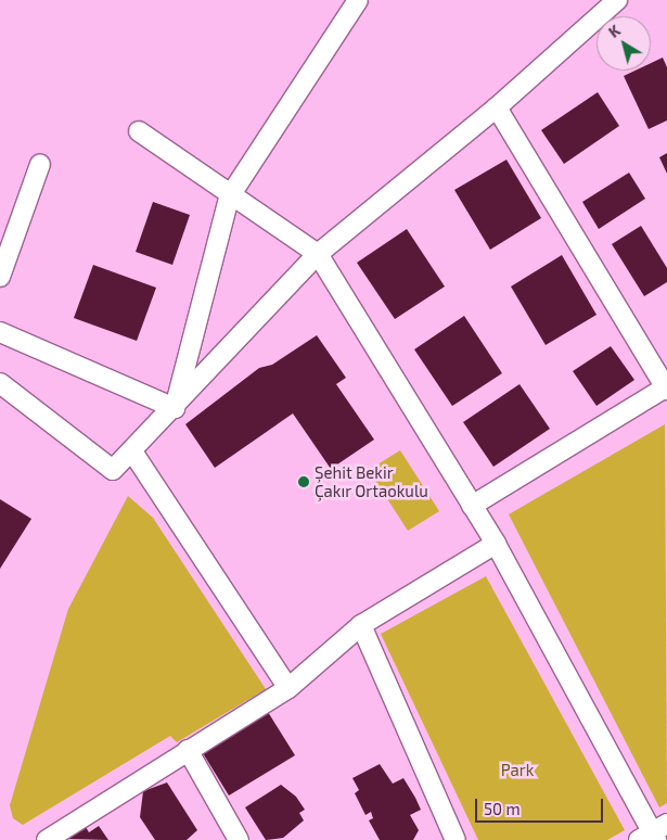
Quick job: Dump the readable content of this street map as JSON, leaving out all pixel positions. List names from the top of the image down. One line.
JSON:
{"parks":["Park"],"places":["Şehit Bekir Çakır Ortaokulu"],"scale_bar":"50 m","north":"top left"}
